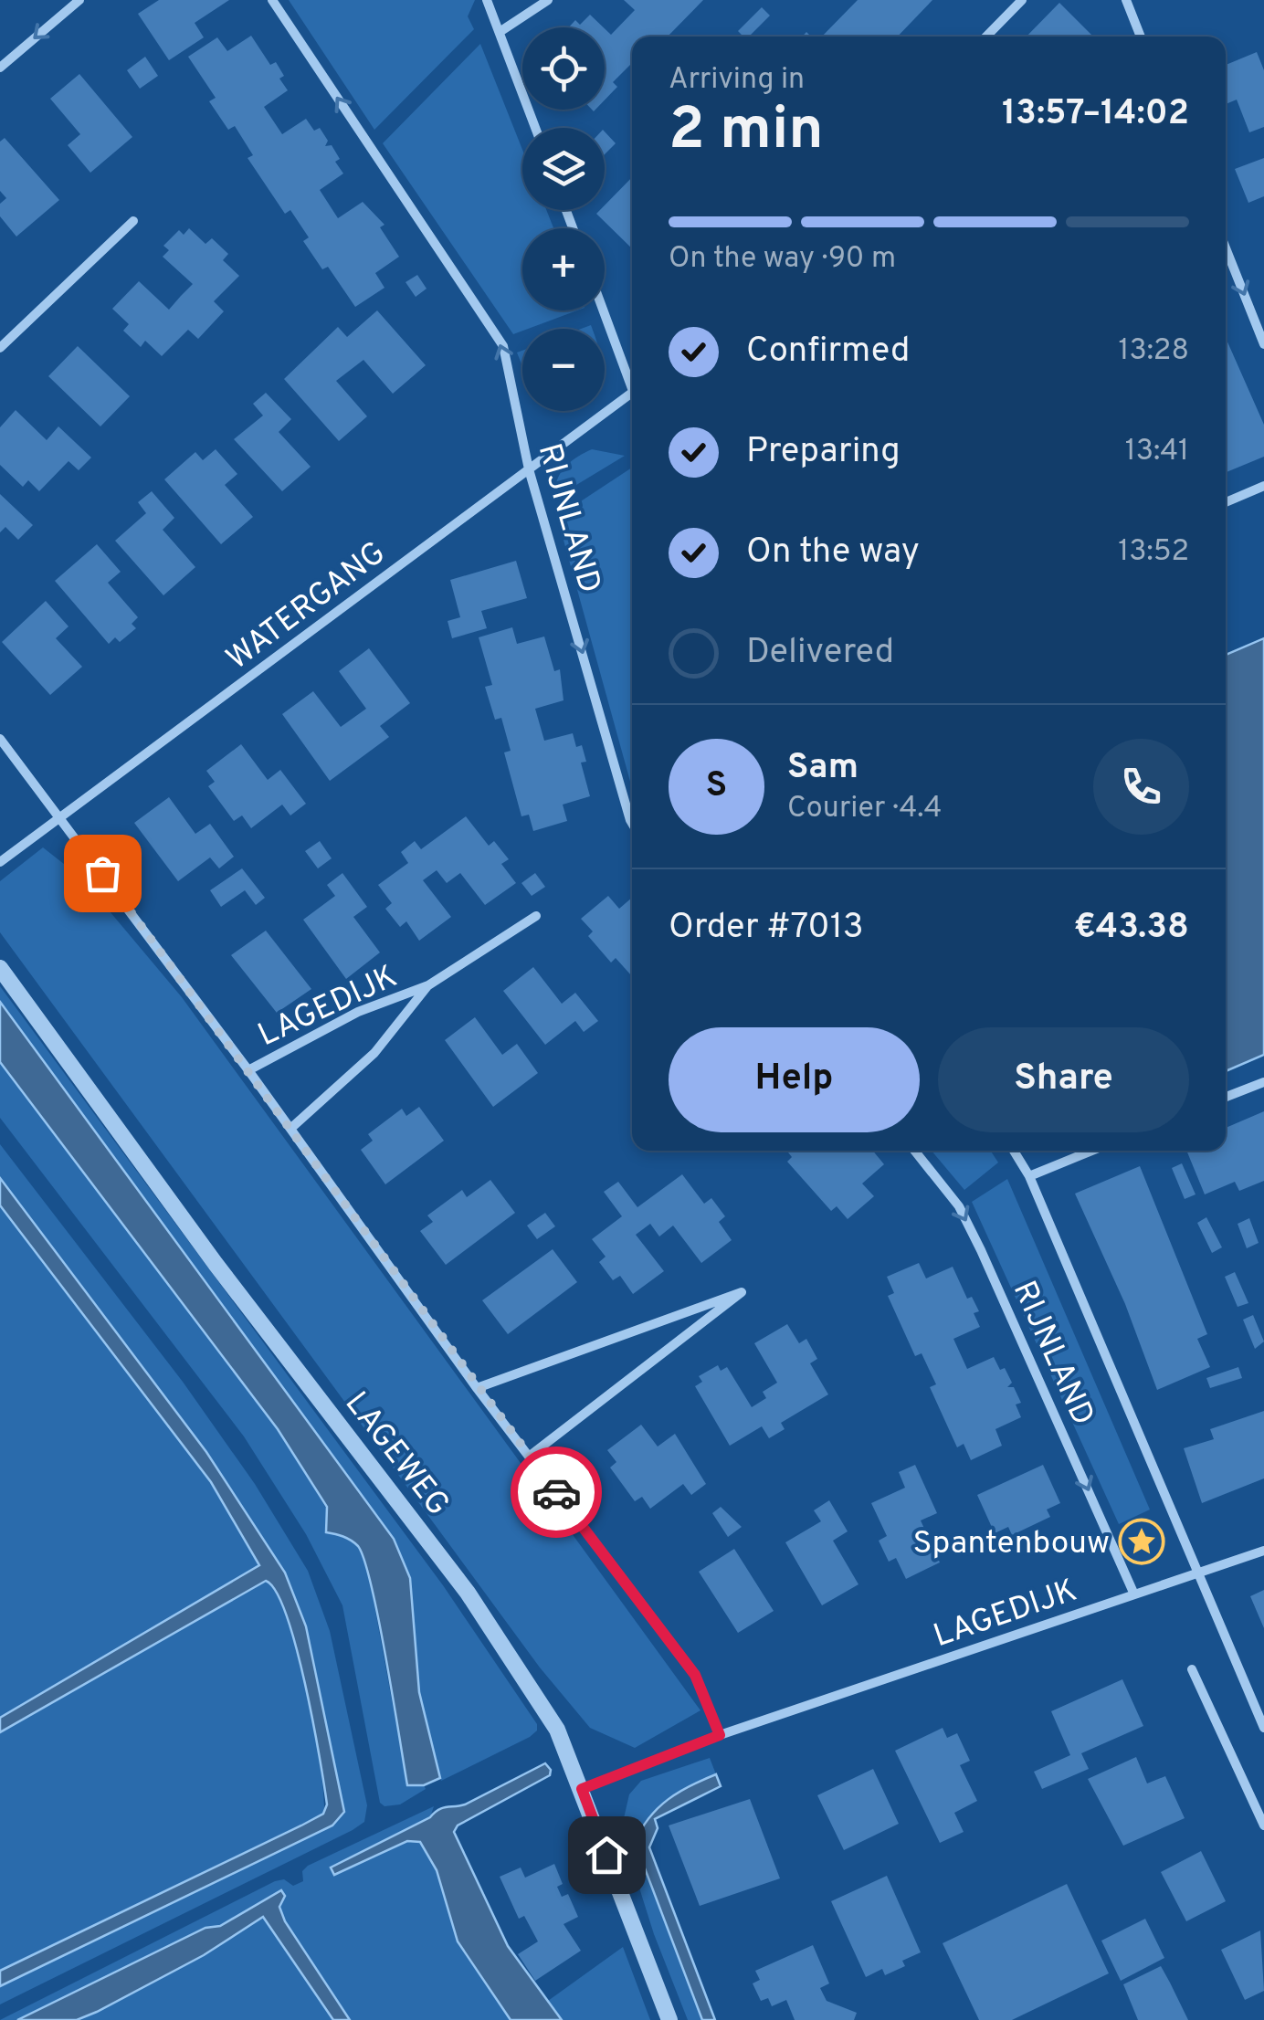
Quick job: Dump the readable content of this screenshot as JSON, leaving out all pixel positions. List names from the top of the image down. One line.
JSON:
{"streets":{"street":["RIJNLAND","WATERGANG","LAGEDIJK","LAGEWEG"]},"crossings":[["RIJNLAND","WATERGANG"],["RIJNLAND","LAGEDIJK"],["WATERGANG","LAGEDIJK"],["LAGEDIJK","LAGEWEG"]],"places":{"place":["Spantenbouw"]},"page":{"map_buttons":["+","−"],"heading":["2 min","Arriving in","13:57–14:02"],"panel":["Sam","Courier · 4.4","Order #7013","€43.38"],"bar":"On the way · 90 m","list":[["Confirmed","13:28"],["Preparing","13:41"],["On the way","13:52"],"Delivered"],"round":"S","buttons":["Help","Share"]}}
